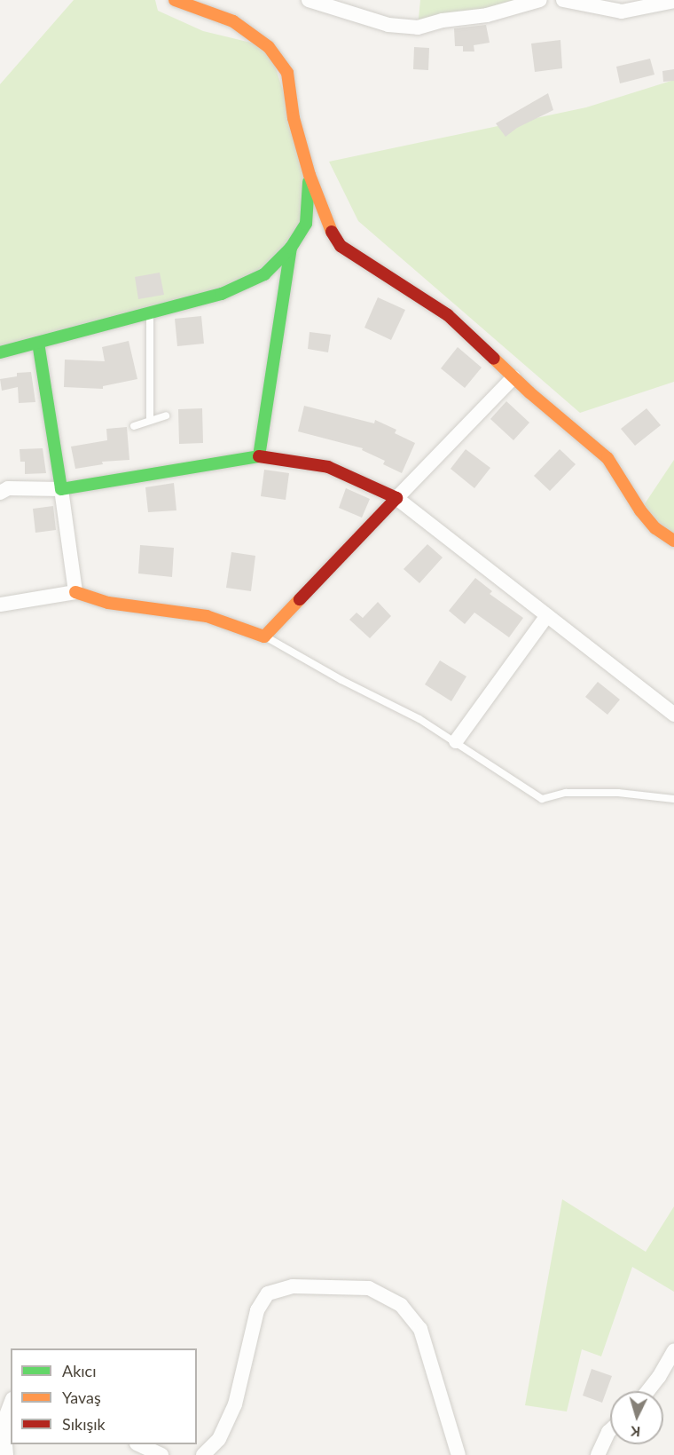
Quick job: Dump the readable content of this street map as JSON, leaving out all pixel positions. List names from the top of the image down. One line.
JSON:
{"legend":["Akıcı","Yavaş","Sıkışık"],"north":"bottom"}
